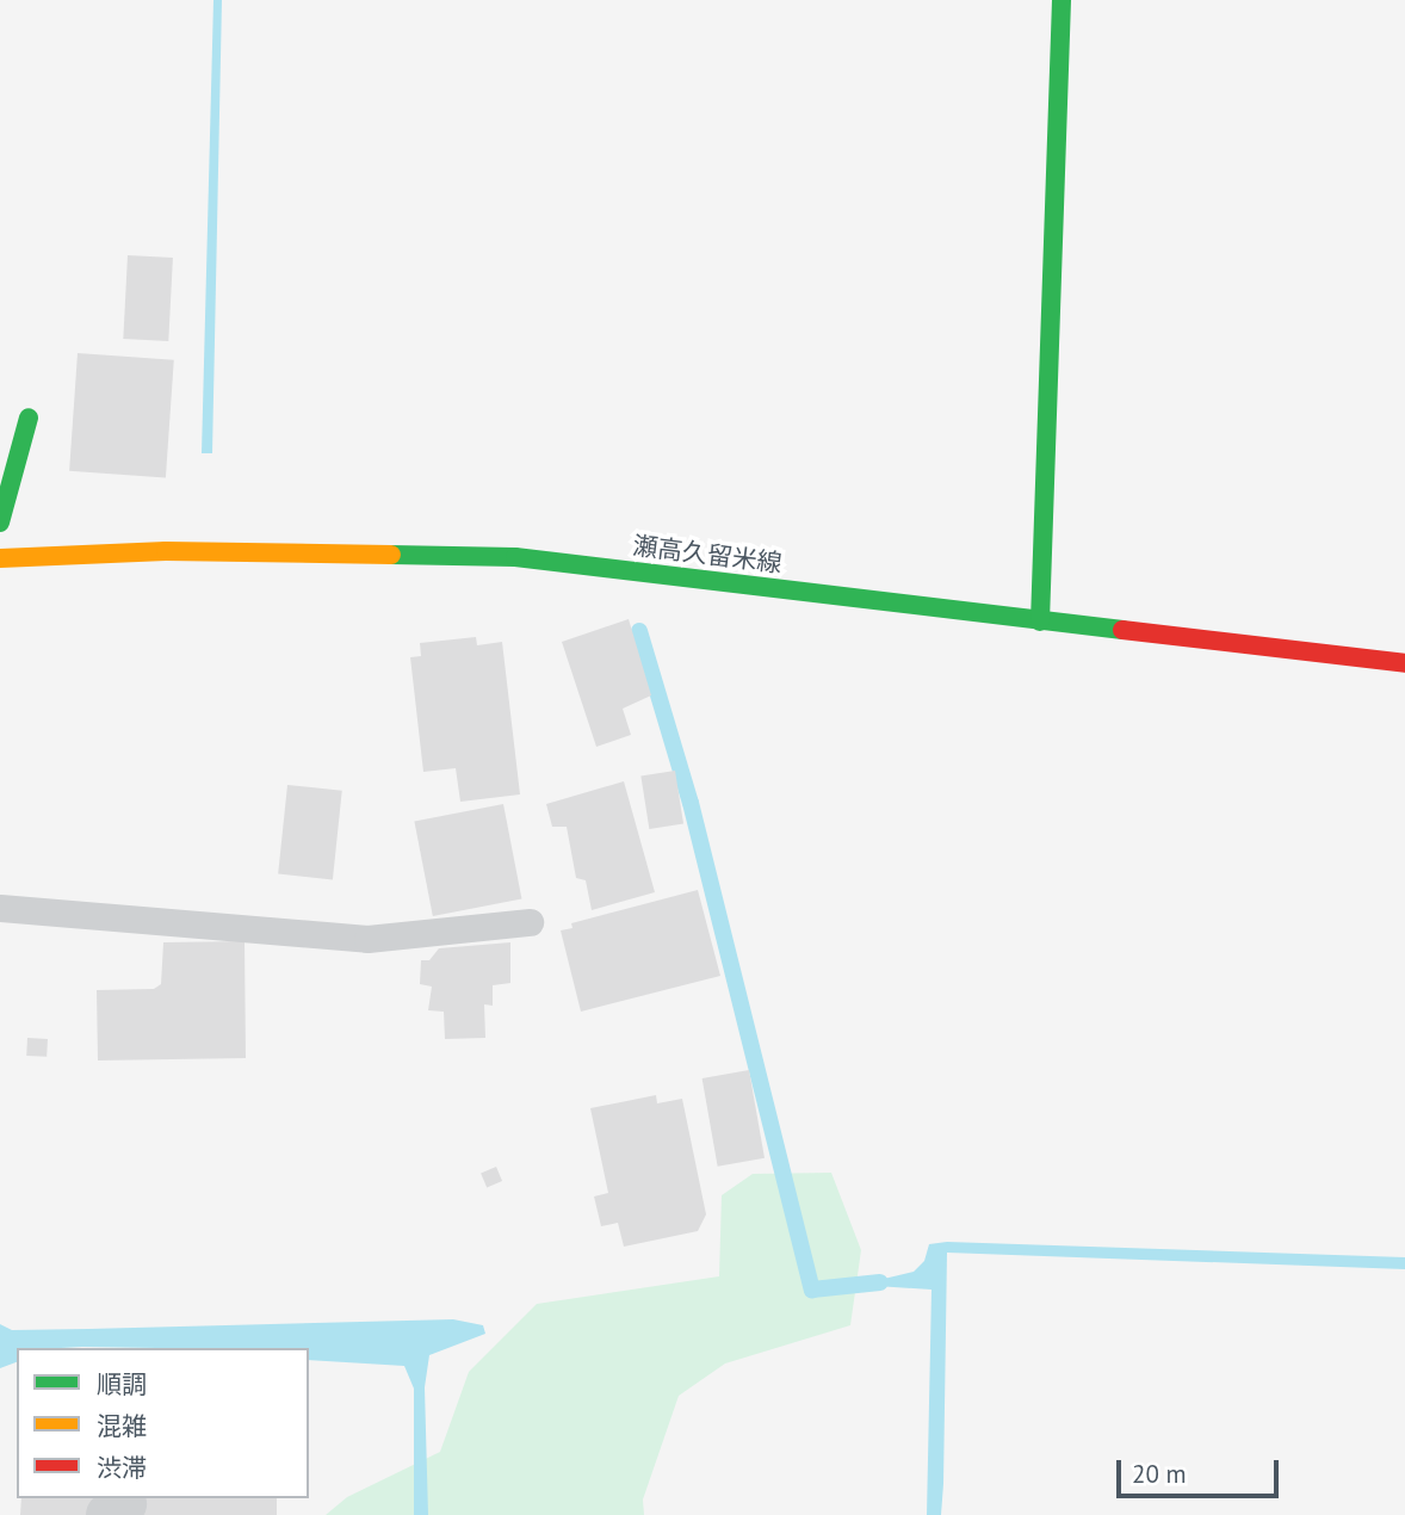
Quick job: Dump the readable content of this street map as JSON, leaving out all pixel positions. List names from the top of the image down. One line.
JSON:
{"streets":{"main road":["瀬高久留米線"]},"legend":["順調","混雑","渋滞"],"scale_bar":"20 m"}
